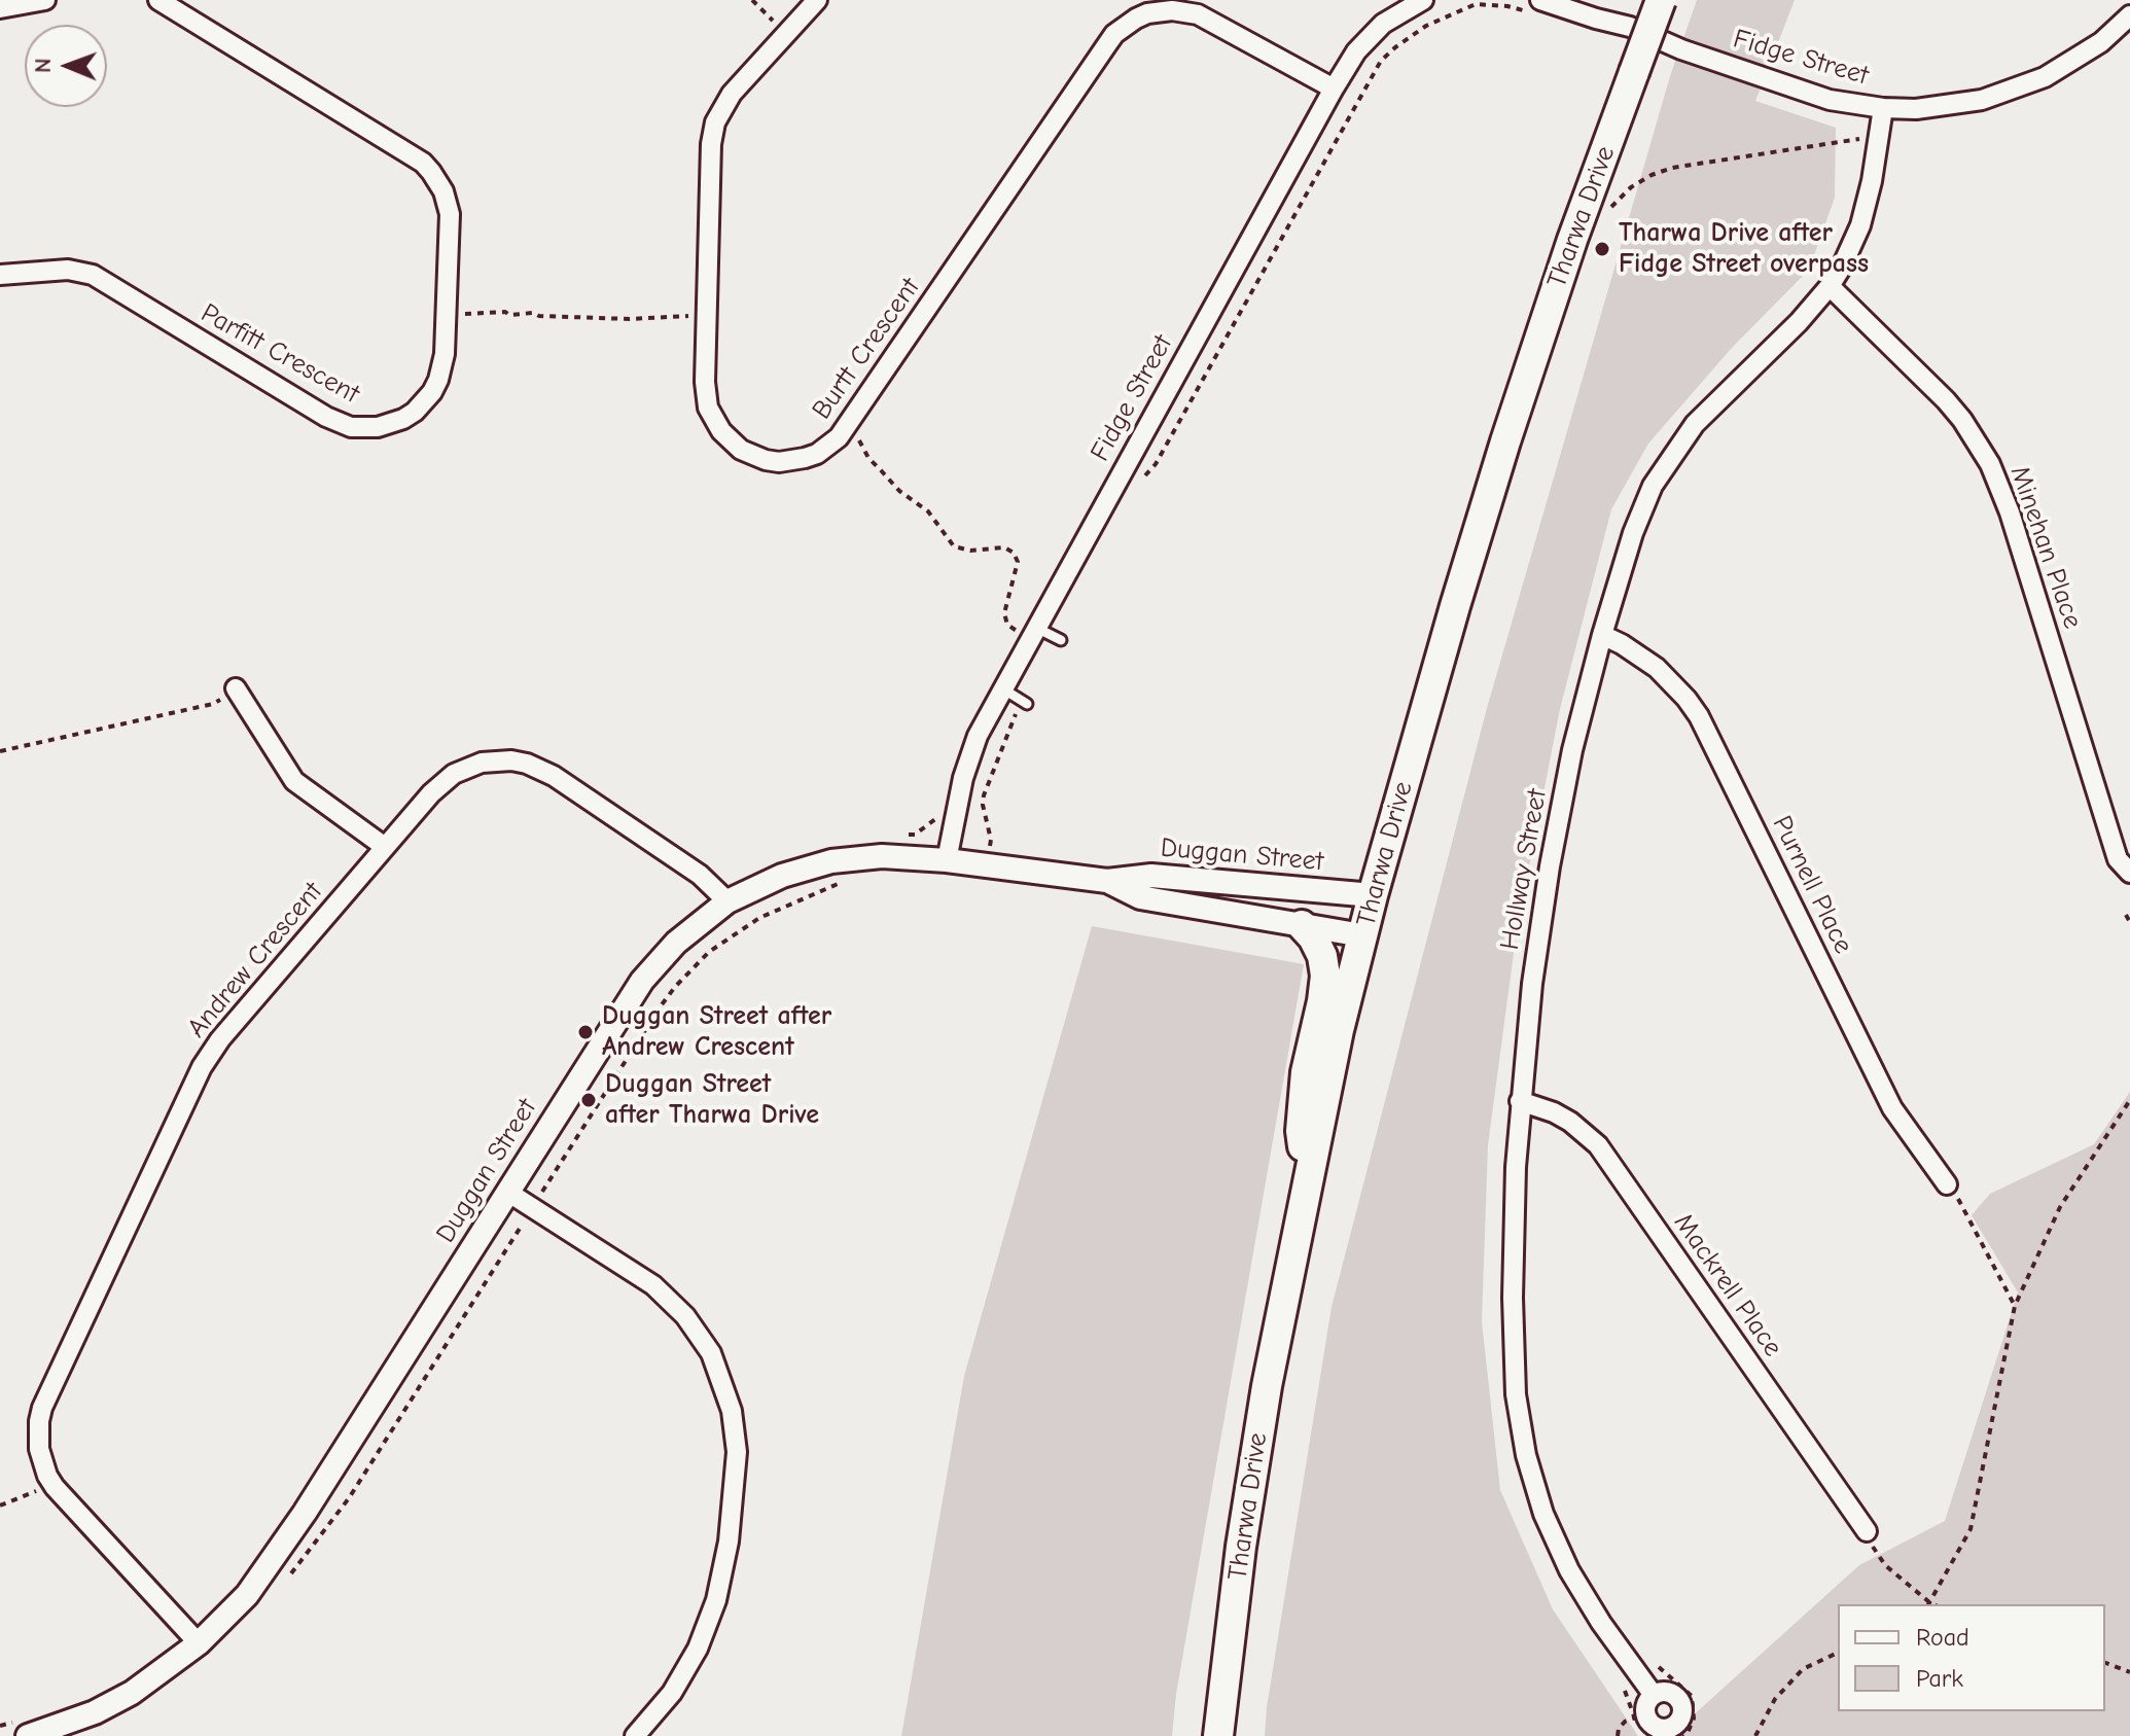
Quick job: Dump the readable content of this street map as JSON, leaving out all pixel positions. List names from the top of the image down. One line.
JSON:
{"streets":{"main road":["Tharwa Drive"],"street":["Fidge Street","Burtt Crescent","Parfitt Crescent","Minehan Place","Duggan Street","Hollway Street","Purnell Place","Andrew Crescent","Mackrell Place"]},"crossings":[["Fidge Street","Burtt Crescent"],["Fidge Street","Duggan Street"],["Fidge Street","Hollway Street"],["Tharwa Drive","Duggan Street"],["Minehan Place","Hollway Street"],["Duggan Street","Andrew Crescent"],["Hollway Street","Purnell Place"],["Hollway Street","Mackrell Place"]],"places":["Tharwa Drive after Fidge Street overpass","Duggan Street after Andrew Crescent","Duggan Street after Tharwa Drive"],"legend":["Road","Park"],"north":"left"}
